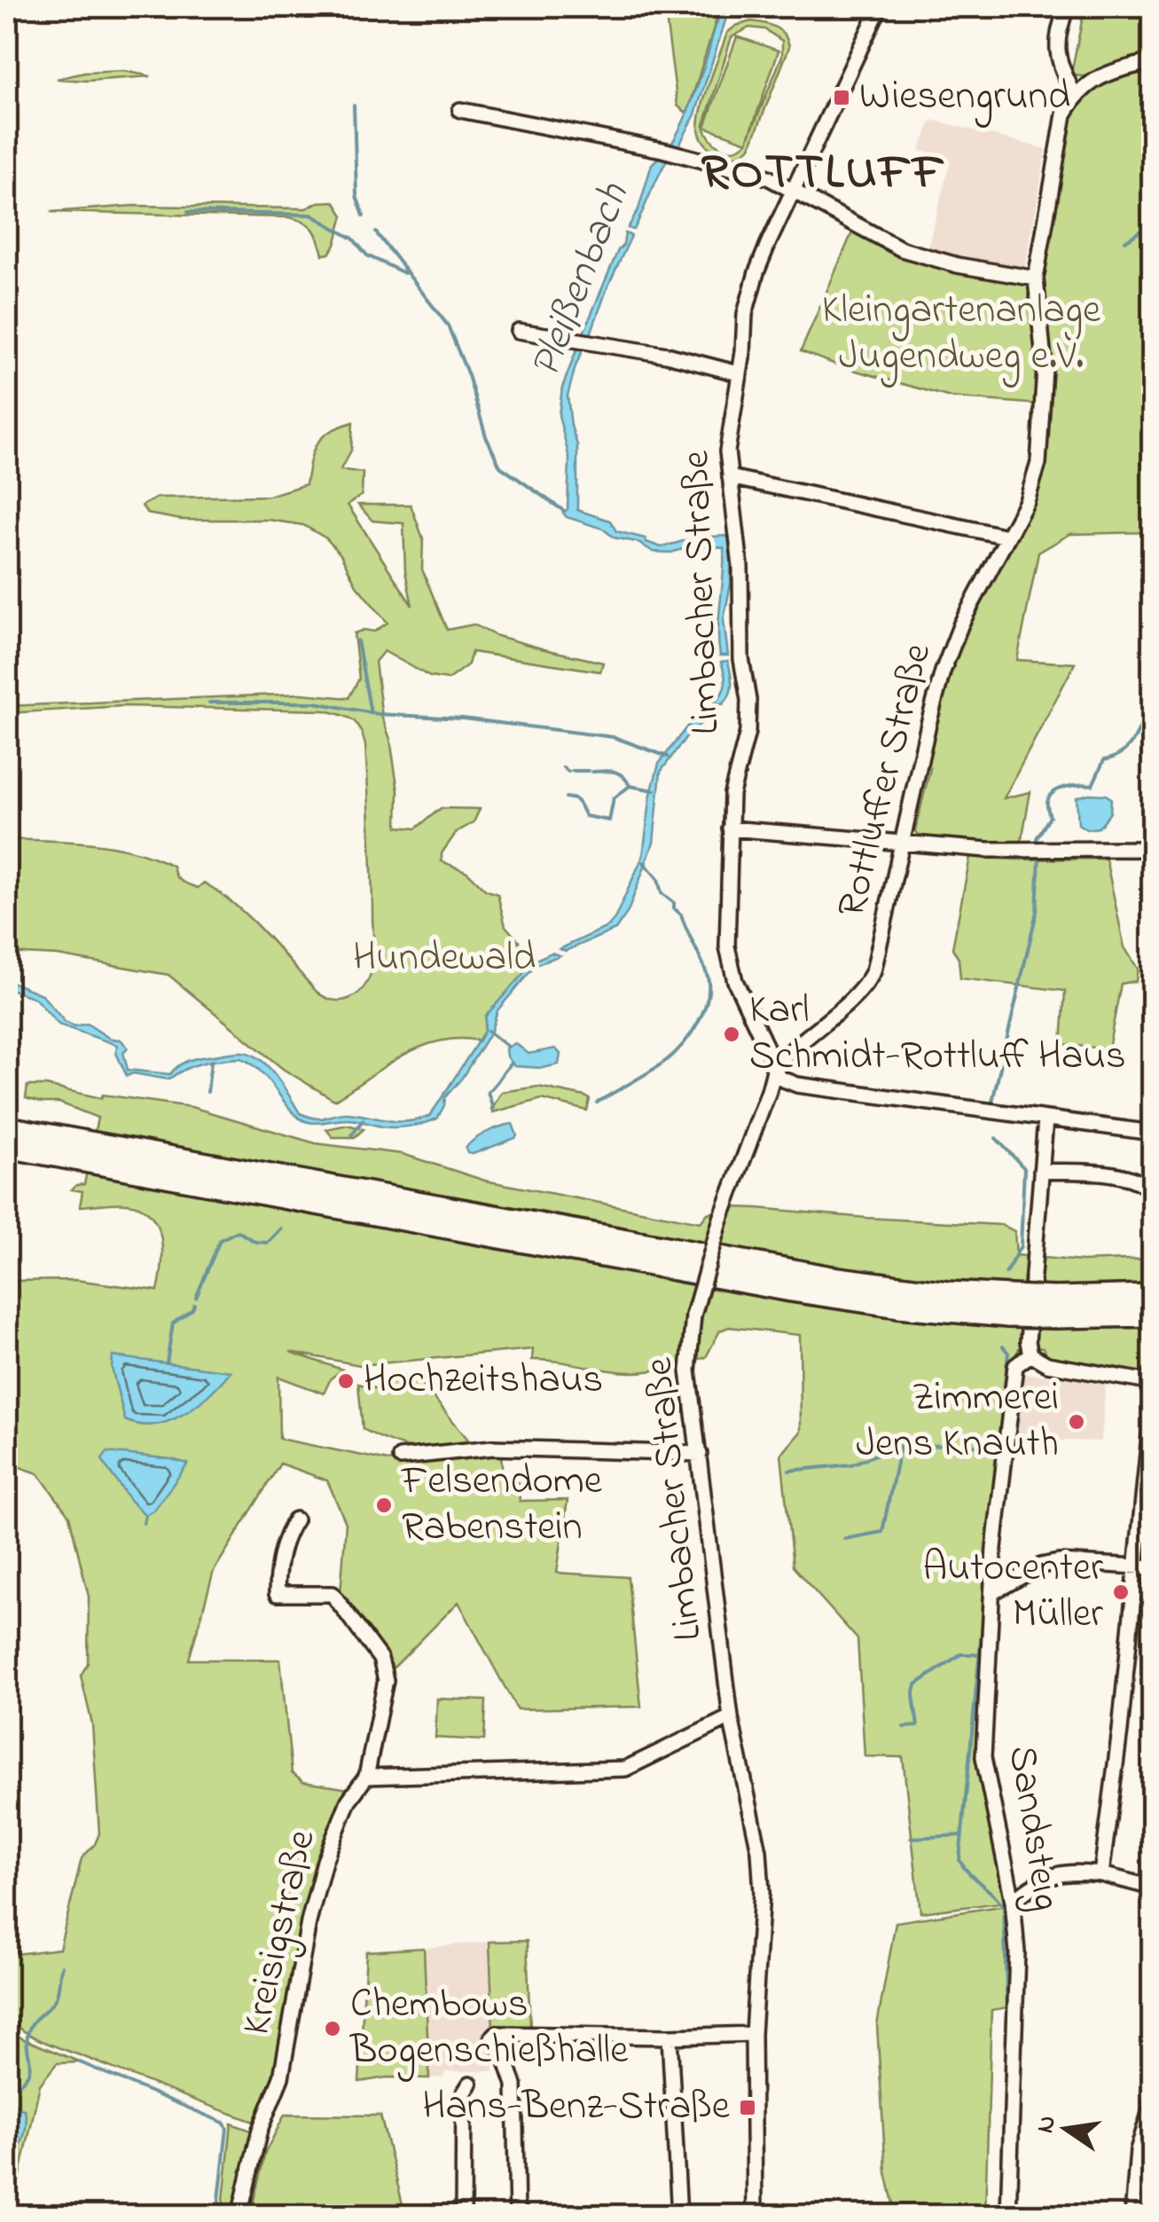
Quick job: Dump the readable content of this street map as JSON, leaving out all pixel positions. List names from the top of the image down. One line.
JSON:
{"streets":{"street":["Limbacher Straße","Rottluffer Straße","Sandsteig","Kreisigstraße"]},"crossings":[["Limbacher Straße","Rottluffer Straße"]],"districts":["ROTTLUFF"],"water":["Pleißenbach"],"parks":["Kleingartenanlage Jugendweg e.V.","Hundewald"],"places":{"transit":["Wiesengrund","Hans-Benz-Straße"],"other":["Karl Schmidt-Rottluff Haus","Hochzeitshaus","Zimmerei Jens Knauth","Felsendome Rabenstein","Autocenter Müller","Chembows Bogenschießhalle"]},"north":"left"}
